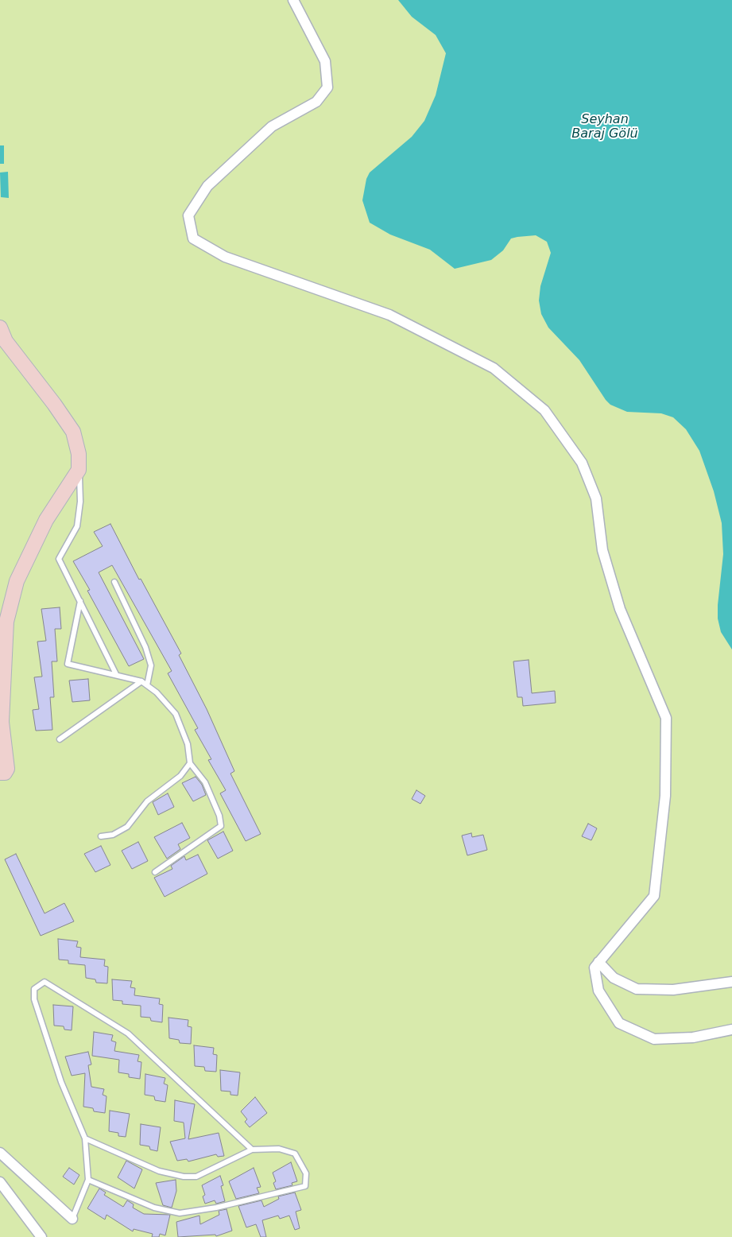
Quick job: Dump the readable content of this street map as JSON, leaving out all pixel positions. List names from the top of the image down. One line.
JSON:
{"water":["Seyhan Baraj Gölü"]}
